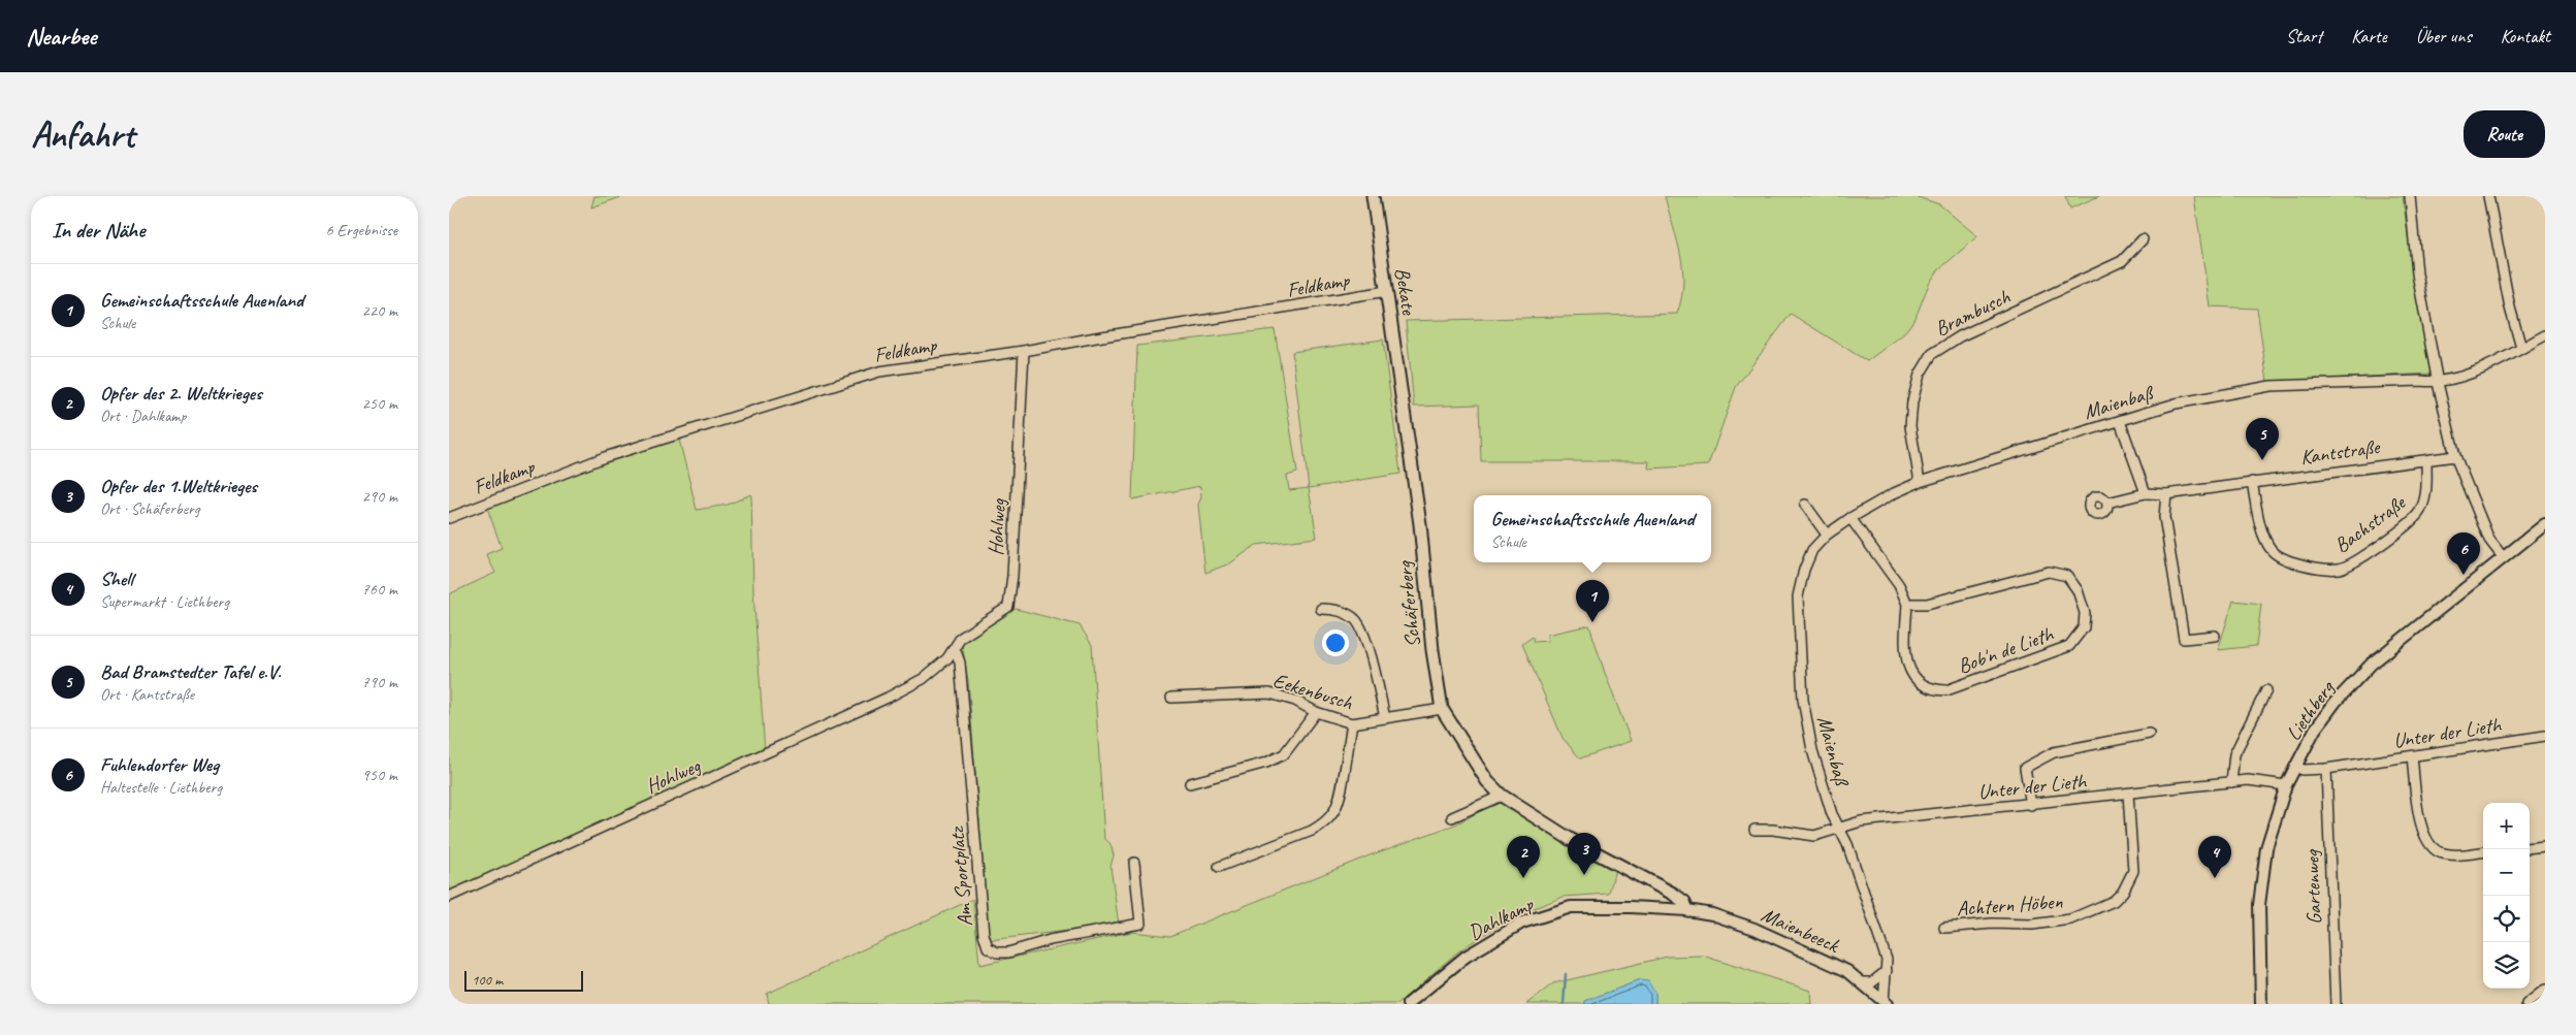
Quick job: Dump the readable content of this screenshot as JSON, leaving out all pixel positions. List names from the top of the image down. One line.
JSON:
{"streets":{"main road":["Bekate","Schäferberg"],"street":["Feldkamp","Brambusch","Maienbaß","Kantstraße","Bachstraße","Hohlweg","Bob'n de Lieth","Eekenbusch","Liethberg","Unter der Lieth","Am Sportplatz","Gartenweg","Achtern Höben","Dahlkamp","Maienbeeck"]},"crossings":[["Feldkamp","Bekate"],["Feldkamp","Hohlweg"],["Bekate","Schäferberg"],["Brambusch","Maienbaß"],["Maienbaß","Unter der Lieth"],["Maienbaß","Maienbeeck"],["Kantstraße","Bachstraße"],["Hohlweg","Am Sportplatz"],["Schäferberg","Eekenbusch"],["Schäferberg","Dahlkamp"],["Schäferberg","Maienbeeck"],["Liethberg","Unter der Lieth"],["Unter der Lieth","Gartenweg"],["Unter der Lieth","Achtern Höben"],["Dahlkamp","Maienbeeck"]],"scale_bar":"100 m","page":{"header":"Nearbee","nav":["Start","Karte","Über uns","Kontakt"],"buttons":"Route","title":"Anfahrt","heading":["In der Nähe","6 Ergebnisse"],"list":[{"mark":"1","name":"Gemeinschaftsschule Auenland","note":"Schule","value":"220 m"},{"mark":"2","name":"Opfer des 2. Weltkrieges","note":"Ort · Dahlkamp","value":"250 m"},{"mark":"3","name":"Opfer des 1.Weltkrieges","note":"Ort · Schäferberg","value":"290 m"},{"mark":"4","name":"Shell","note":"Supermarkt · Liethberg","value":"760 m"},{"mark":"5","name":"Bad Bramstedter Tafel e.V.","note":"Ort · Kantstraße","value":"790 m"},{"mark":"6","name":"Fuhlendorfer Weg","note":"Haltestelle · Liethberg","value":"950 m"}],"pins":["5","6","1","3","2","4"],"popup":["Gemeinschaftsschule Auenland","Schule"],"map_buttons":["+","−"],"scale":"100 m"}}
